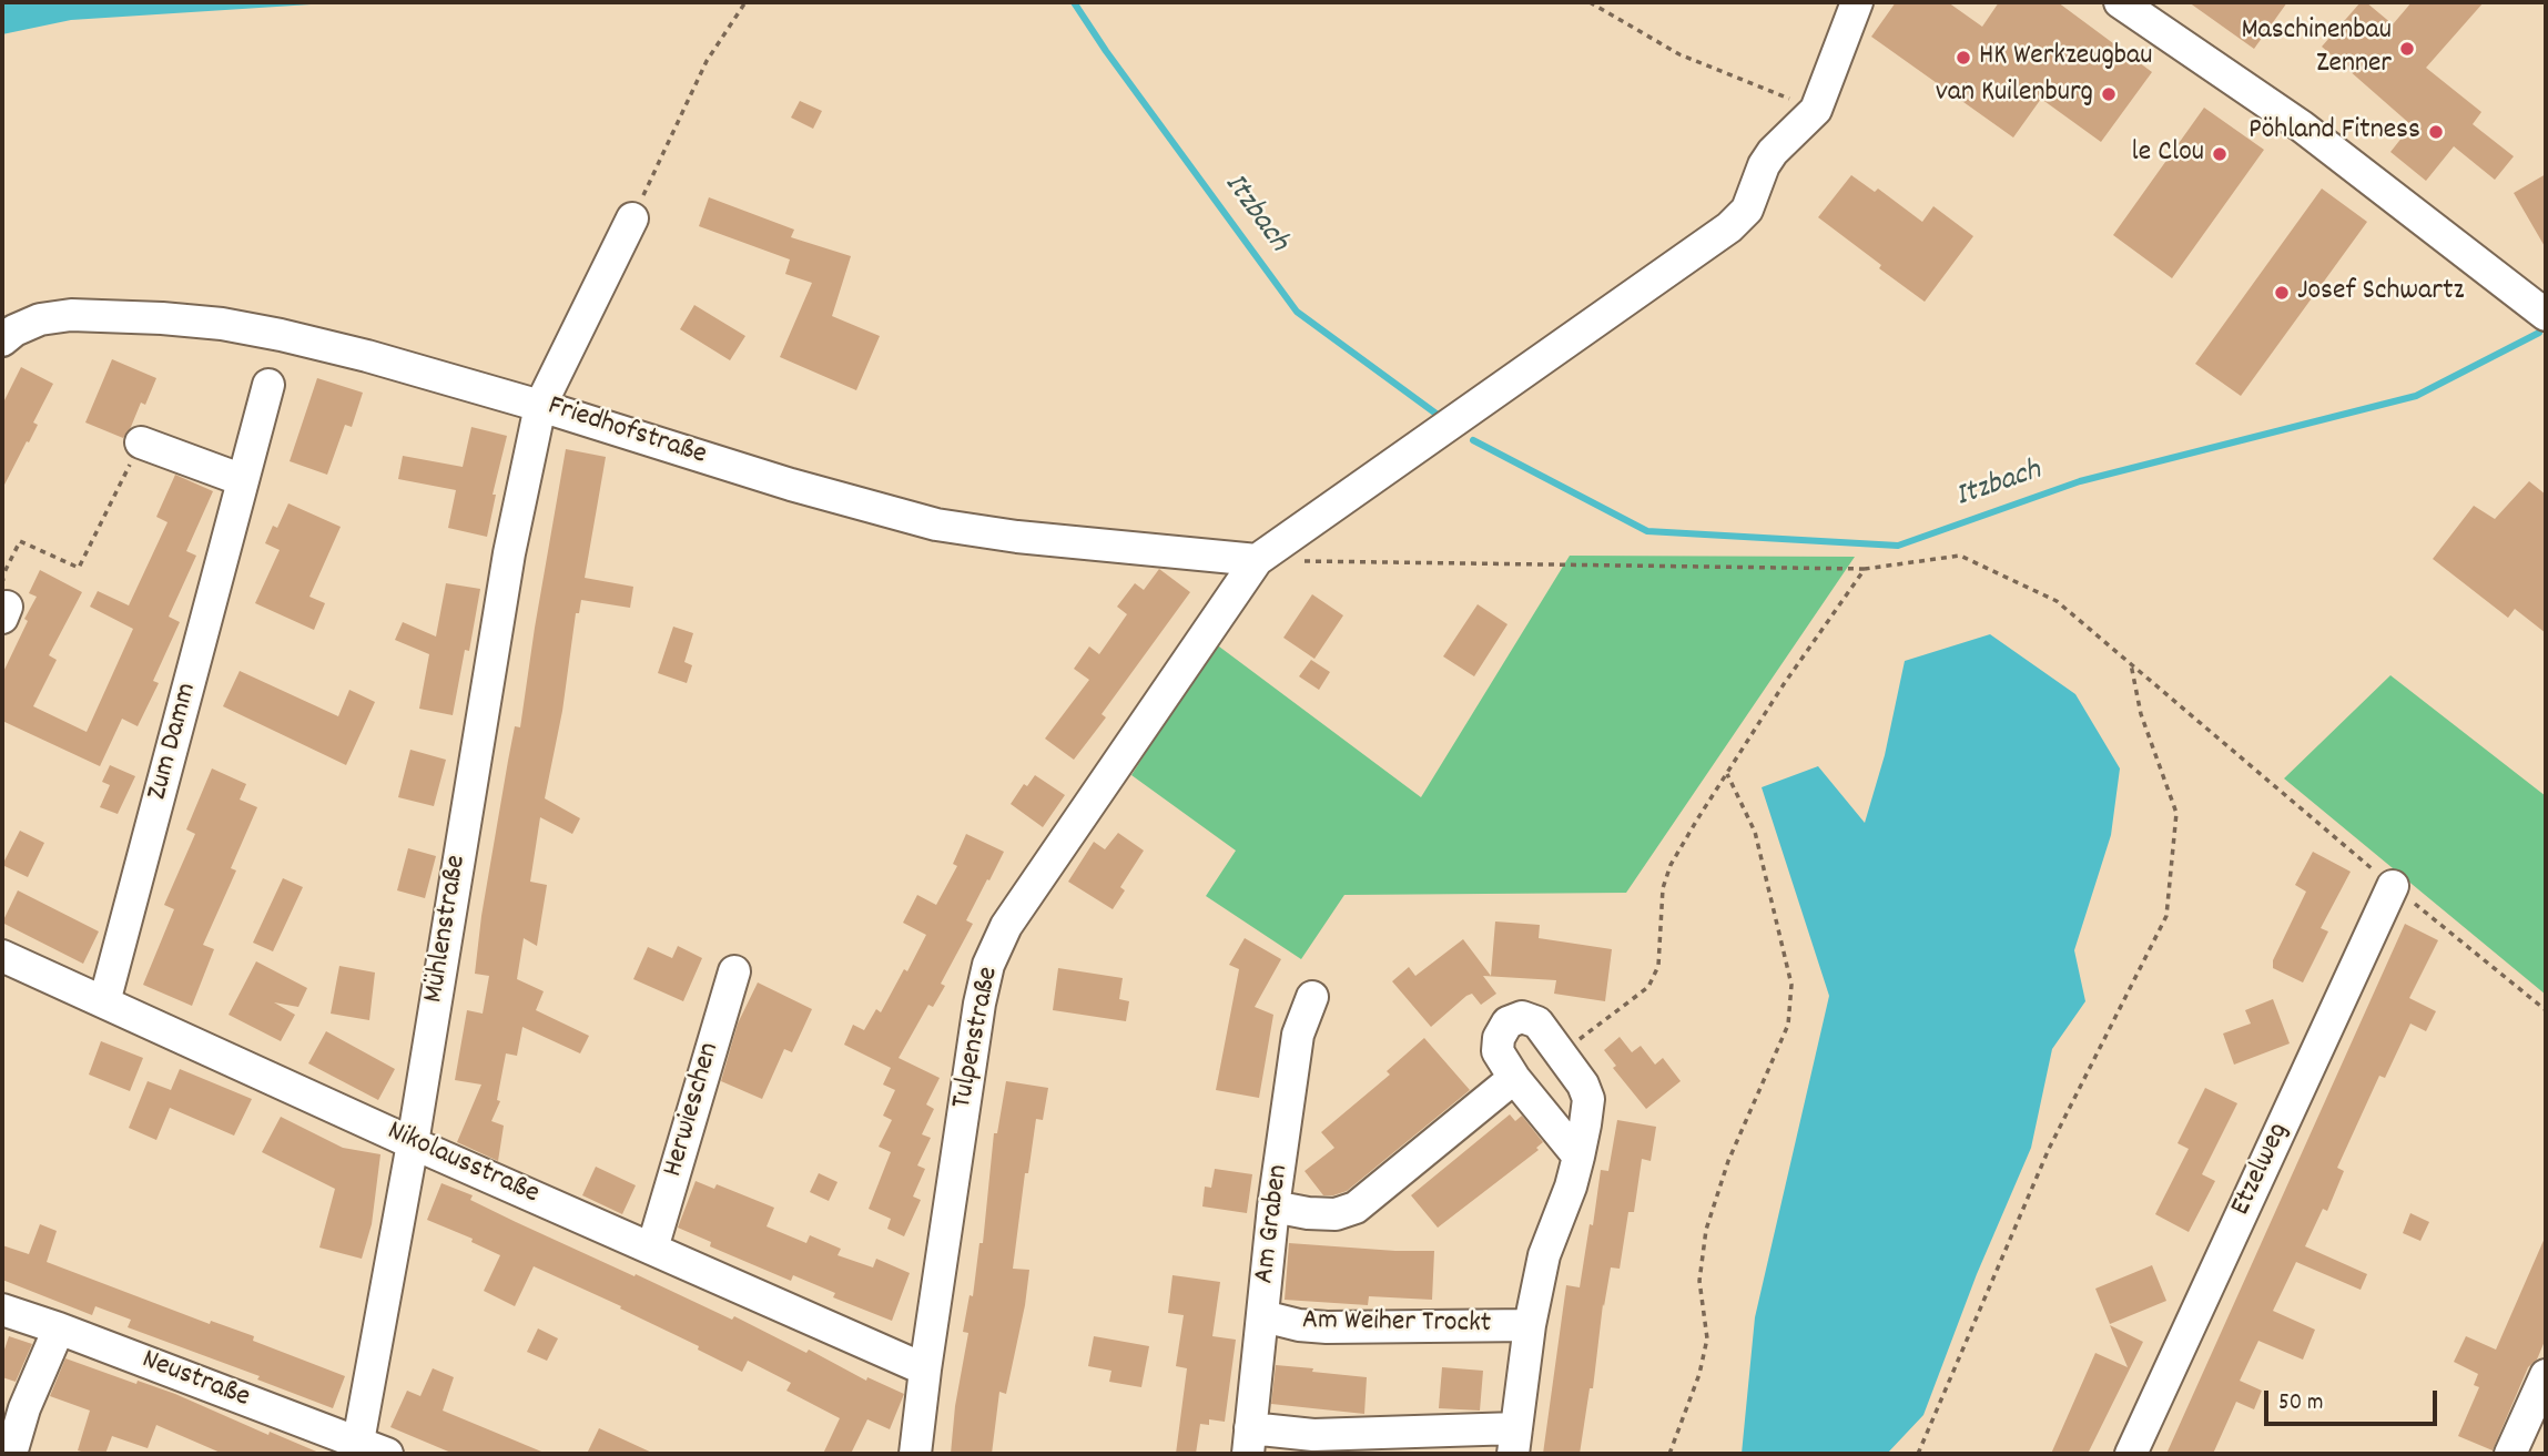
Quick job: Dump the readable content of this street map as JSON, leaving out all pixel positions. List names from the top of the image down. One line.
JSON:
{"streets":{"street":["Friedhofstraße","Zum Damm","Mühlenstraße","Tulpenstraße","Herwieschen","Nikolausstraße","Etzelweg","Am Graben","Am Weiher Trockt","Neustraße"]},"crossings":[["Friedhofstraße","Mühlenstraße"],["Friedhofstraße","Tulpenstraße"],["Zum Damm","Nikolausstraße"],["Mühlenstraße","Nikolausstraße"],["Mühlenstraße","Neustraße"],["Tulpenstraße","Nikolausstraße"],["Herwieschen","Nikolausstraße"],["Am Graben","Am Weiher Trockt"]],"water":["Itzbach"],"places":["Maschinenbau Zenner","HK Werkzeugbau","van Kuilenburg","Pöhland Fitness","le Clou","Josef Schwartz"],"scale_bar":"50 m"}
